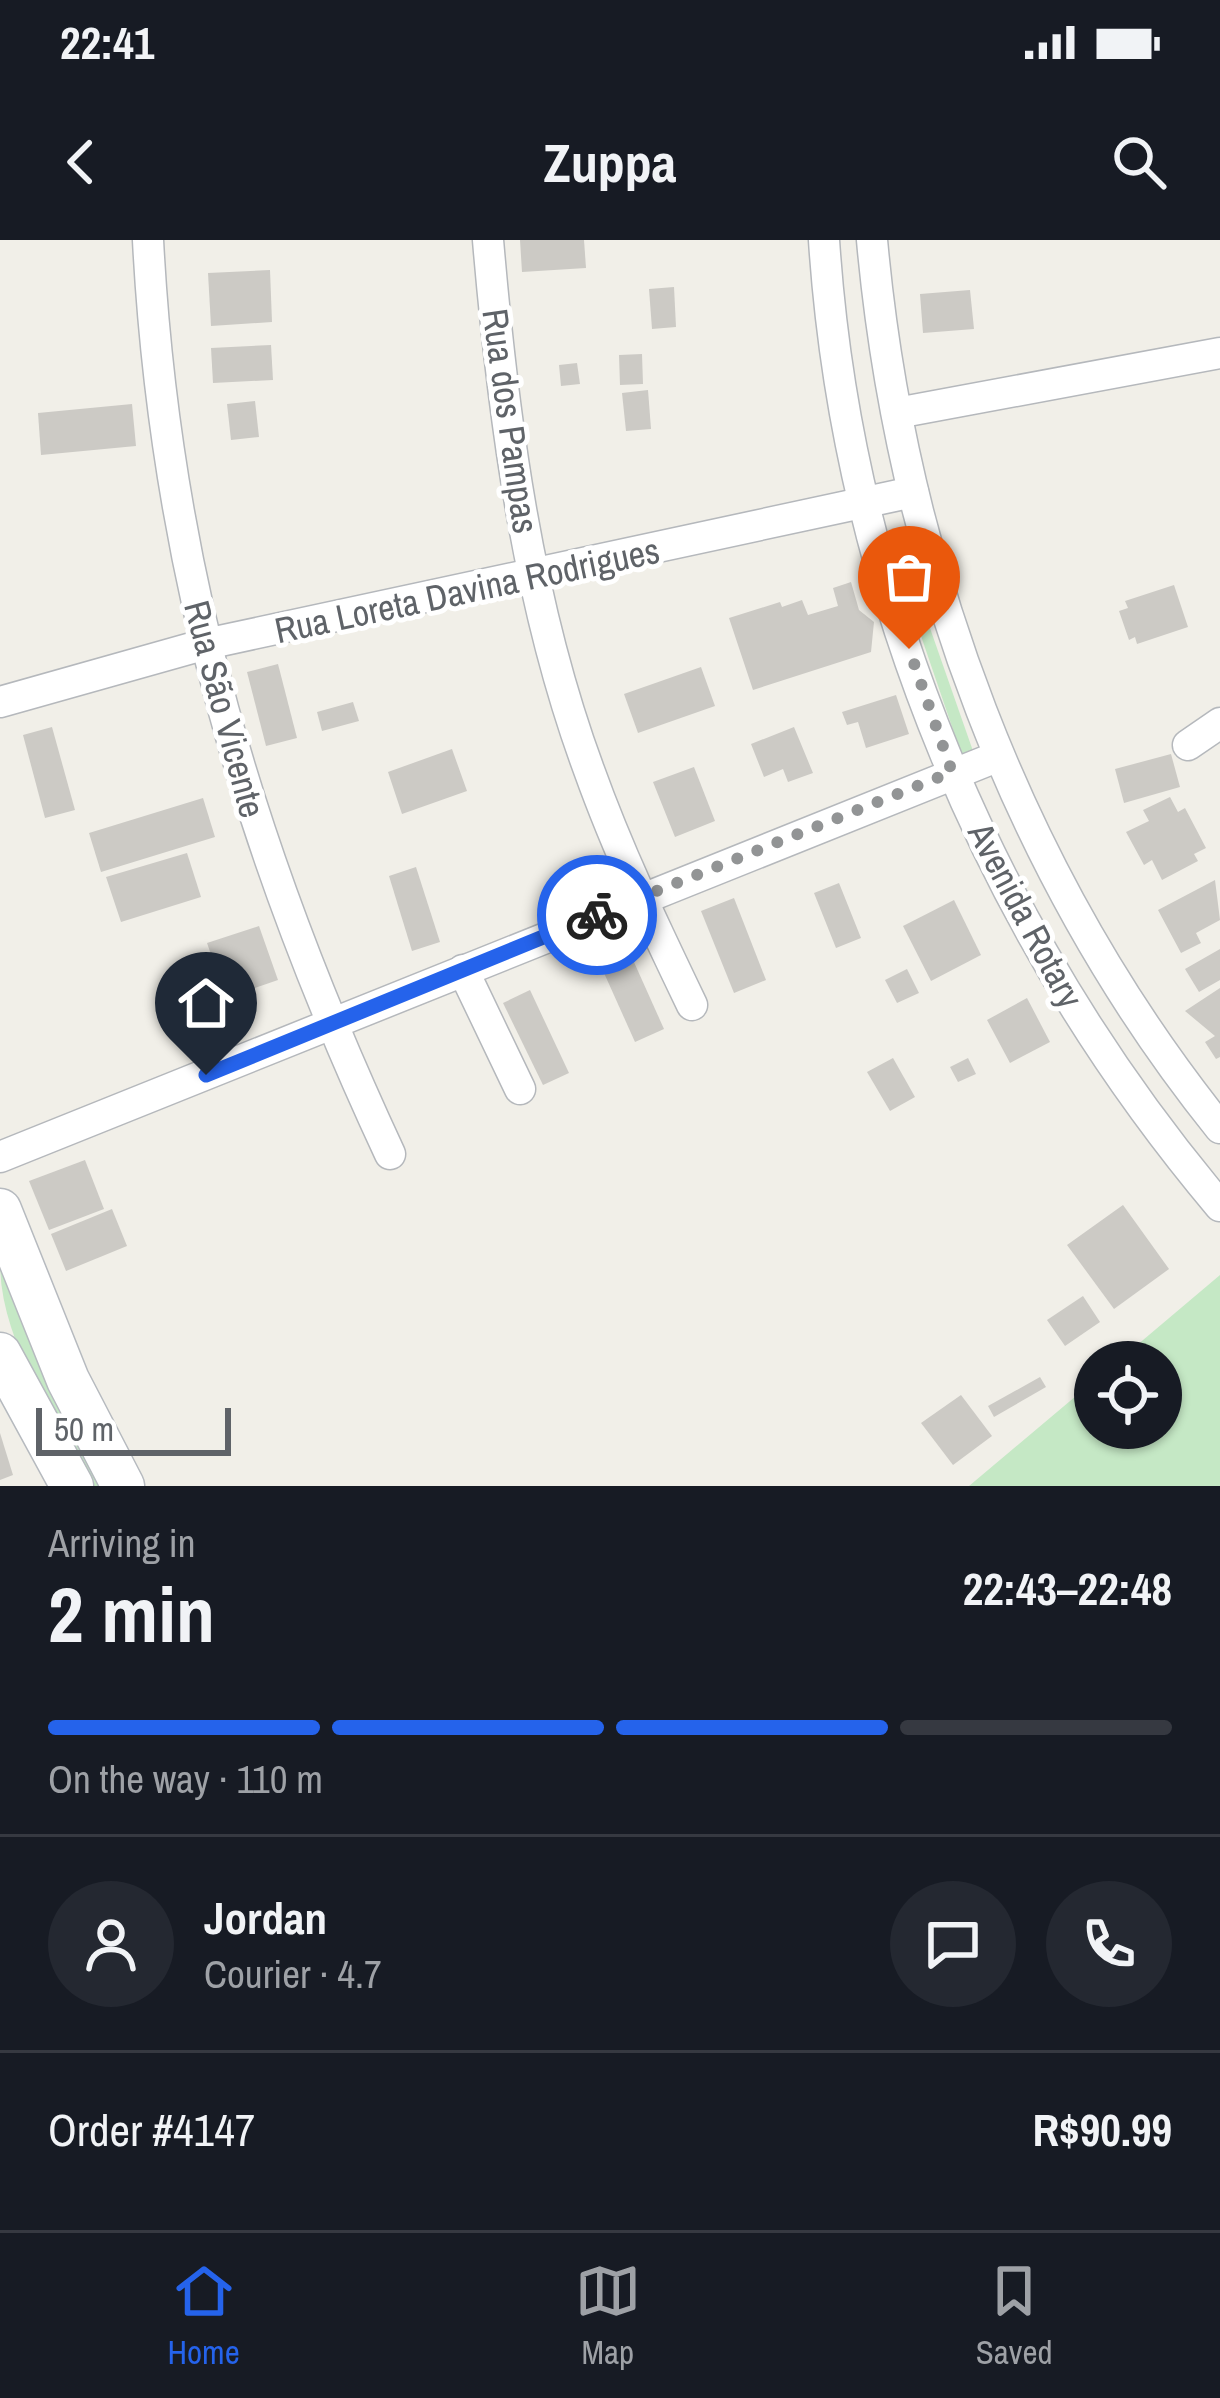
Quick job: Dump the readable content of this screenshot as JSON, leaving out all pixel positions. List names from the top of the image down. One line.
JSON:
{"streets":{"street":["Rua dos Pampas","Rua Loreta Davina Rodrigues","Rua São Vicente","Avenida Rotary"]},"crossings":[["Rua dos Pampas","Rua Loreta Davina Rodrigues"],["Rua Loreta Davina Rodrigues","Rua São Vicente"],["Rua Loreta Davina Rodrigues","Avenida Rotary"]],"scale_bar":"50 m","page":{"status":"22:41","header":"Zuppa","scale":"50 m","heading":["2 min","Arriving in","22:43–22:48"],"panel":["Jordan","Courier · 4.7","Order #4147","R$90.99"],"bar":"On the way · 110 m","tabs":["Home","Map","Saved"]}}
